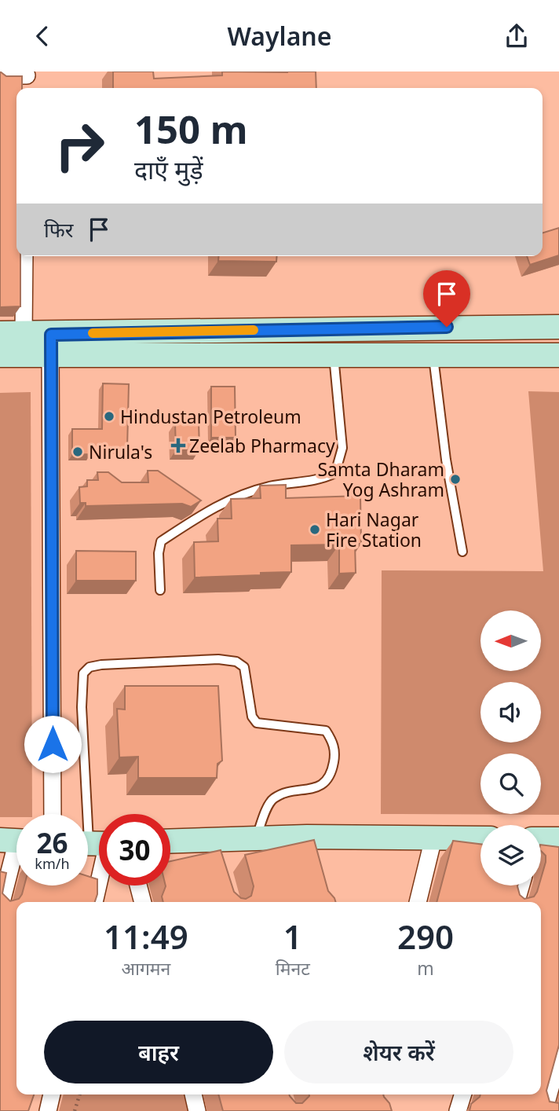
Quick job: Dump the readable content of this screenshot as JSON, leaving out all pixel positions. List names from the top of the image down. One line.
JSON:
{"places":{"other":["Hindustan Petroleum","Nirula's","Samta Dharam Yog Ashram","Hari Nagar Fire Station"],"health":["Zeelab Pharmacy"]},"north":"left","page":{"header":"Waylane","turn":["150 m","दाएँ मुड़ें"],"then":"फिर","speed":"26 km/h","limit":"30","eta":["11:49","आगमन","1","मिनट","290","m"],"buttons":["बाहर","शेयर करें"]}}
